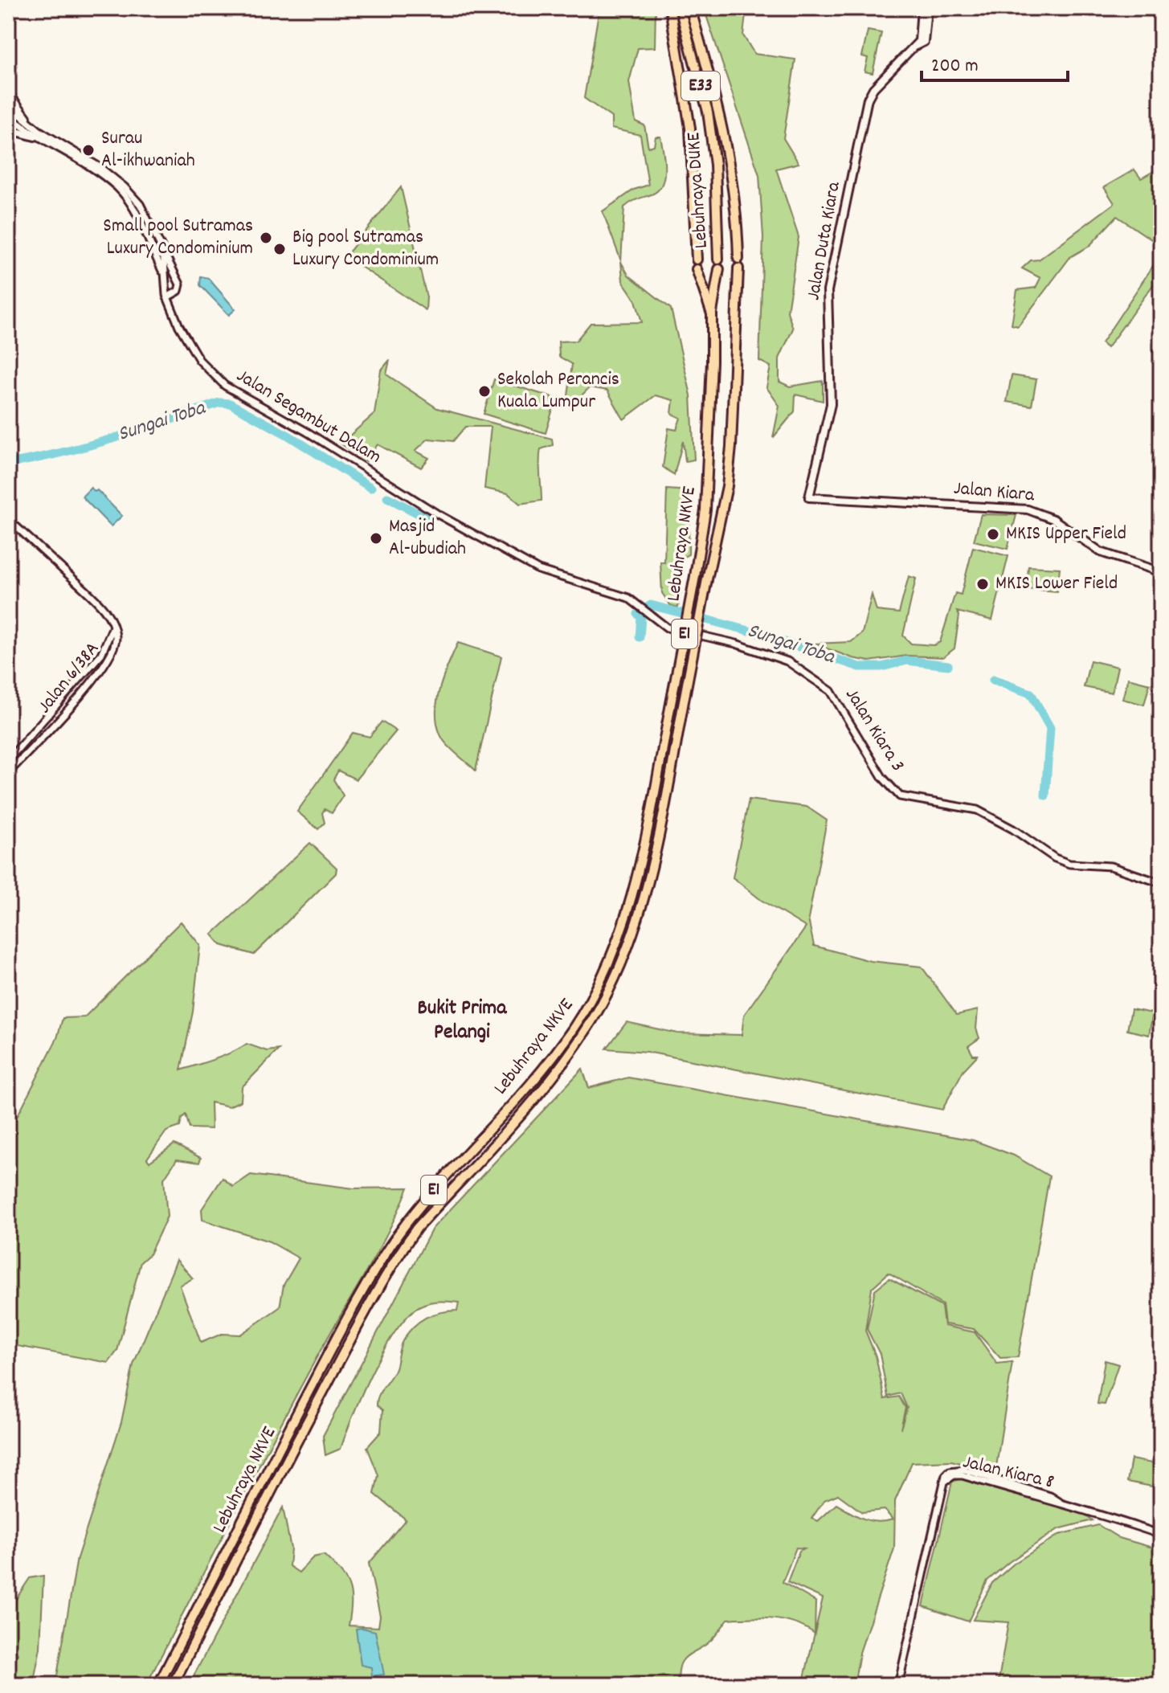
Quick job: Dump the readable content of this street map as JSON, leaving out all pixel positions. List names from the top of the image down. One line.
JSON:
{"streets":{"highway":["E33","Lebuhraya DUKE","Lebuhraya NKVE","E1"],"main road":["Jalan Duta Kiara","Jalan Kiara"],"street":["Jalan Segambut Dalam","Jalan 6/38A","Jalan Kiara 3","Jalan Kiara 8"]},"crossings":[["Lebuhraya DUKE","Lebuhraya NKVE"],["Jalan Duta Kiara","Jalan Kiara"],["Jalan Segambut Dalam","Jalan Kiara 3"]],"districts":["Bukit Prima Pelangi"],"water":["Sungai Toba"],"places":["Surau Al-ikhwaniah","Small pool Sutramas Luxury Condominium","Big pool Sutramas Luxury Condominium","Sekolah Perancis Kuala Lumpur","MKIS Upper Field","Masjid Al-ubudiah","MKIS Lower Field"],"scale_bar":"200 m"}
